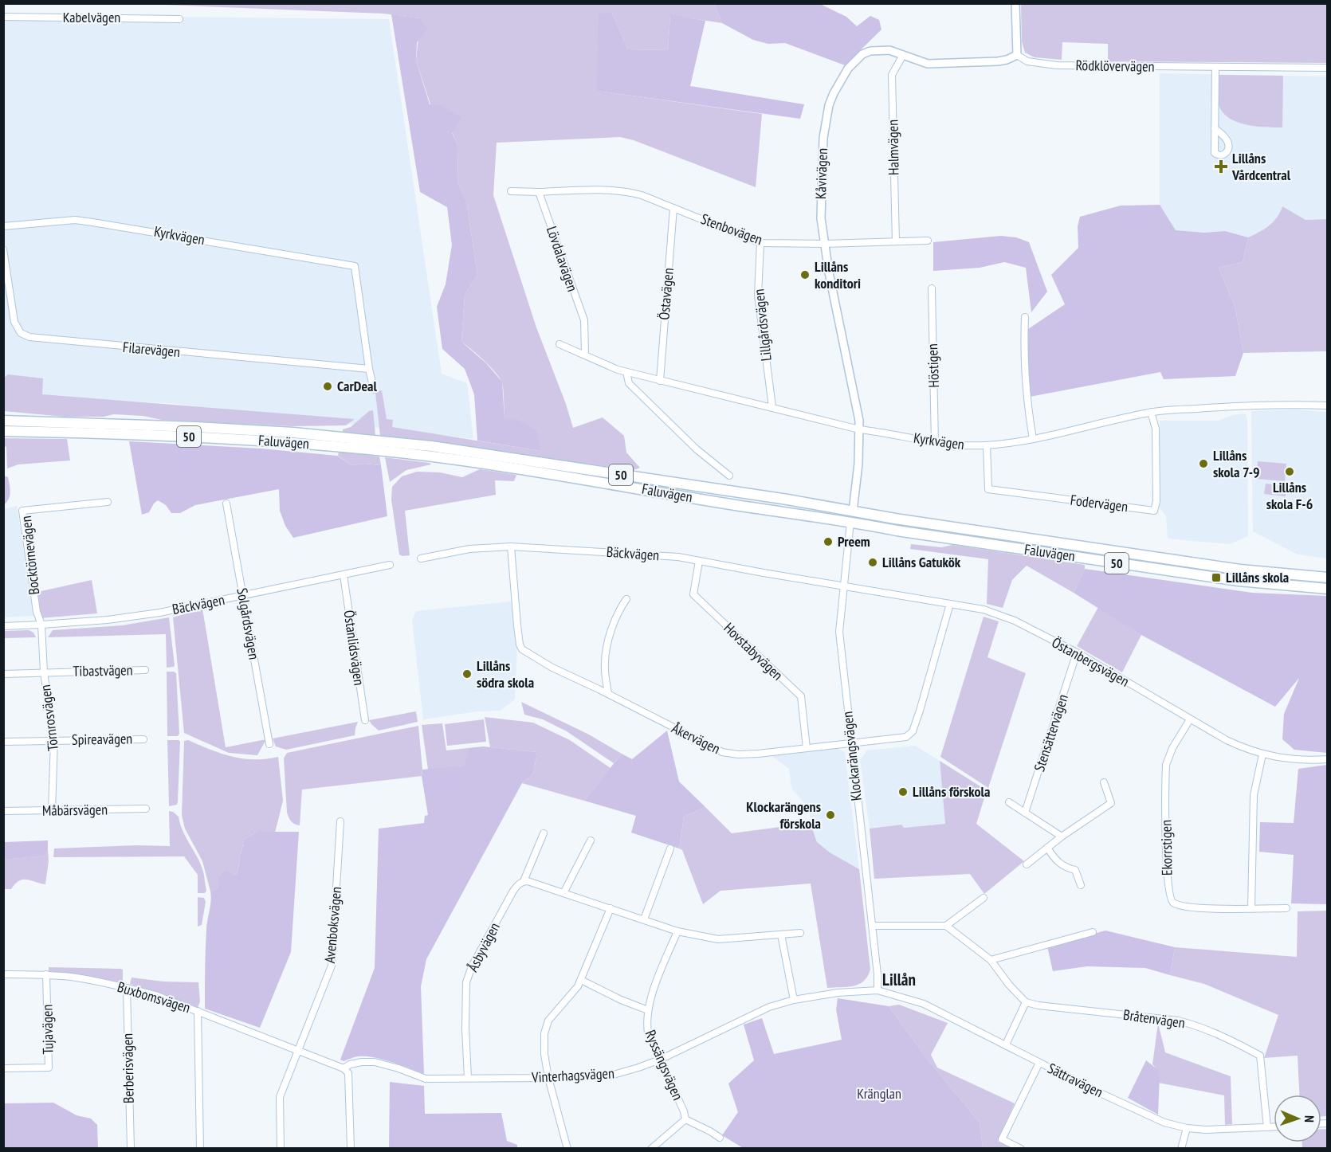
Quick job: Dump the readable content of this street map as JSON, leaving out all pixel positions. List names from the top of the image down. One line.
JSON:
{"streets":{"highway":["50","Faluvägen"],"street":["Kabelvägen","Rödklövervägen","Halmvägen","Kåvivägen","Stenbovägen","Kyrkvägen","Lövdalavägen","Östavägen","Lillgårdsvägen","Filarevägen","Höstigen","Fodervägen","Bäckvägen","Bocktörnevägen","Solgårdsvägen","Östanlidsvägen","Hovstabyvägen","Östanbergsvägen","Tibastvägen","Törnrosvägen","Stensättervägen","Åkervägen","Spireavägen","Klockarängsvägen","Måbärsvägen","Ekorrstigen","Avenboksvägen","Åsbyvägen","Buxbomsvägen","Bråtenvägen","Tujavägen","Ryssängsvägen","Berberisvägen","Vinterhagsvägen","Sättravägen"]},"crossings":[["Rödklövervägen","Kåvivägen"],["Halmvägen","Kåvivägen"],["Halmvägen","Stenbovägen"],["Kåvivägen","Stenbovägen"],["Kåvivägen","Kyrkvägen"],["Kåvivägen","Faluvägen"],["Kåvivägen","Klockarängsvägen"],["Stenbovägen","Lövdalavägen"],["Stenbovägen","Östavägen"],["Stenbovägen","Lillgårdsvägen"],["Kyrkvägen","Lövdalavägen"],["Kyrkvägen","Östavägen"],["Kyrkvägen","Lillgårdsvägen"],["Kyrkvägen","Filarevägen"],["Kyrkvägen","Höstigen"],["Kyrkvägen","Fodervägen"],["Faluvägen","Klockarängsvägen"],["Bäckvägen","Bocktörnevägen"],["Bäckvägen","Solgårdsvägen"],["Bäckvägen","Östanlidsvägen"],["Bäckvägen","Hovstabyvägen"],["Bäckvägen","Östanbergsvägen"],["Bäckvägen","Törnrosvägen"],["Bäckvägen","Åkervägen"],["Bäckvägen","Klockarängsvägen"],["Bocktörnevägen","Törnrosvägen"],["Hovstabyvägen","Åkervägen"],["Östanbergsvägen","Stensättervägen"],["Östanbergsvägen","Åkervägen"],["Östanbergsvägen","Klockarängsvägen"],["Östanbergsvägen","Ekorrstigen"],["Tibastvägen","Törnrosvägen"],["Törnrosvägen","Spireavägen"],["Törnrosvägen","Måbärsvägen"],["Åkervägen","Klockarängsvägen"],["Klockarängsvägen","Vinterhagsvägen"],["Klockarängsvägen","Sättravägen"],["Avenboksvägen","Buxbomsvägen"],["Åsbyvägen","Vinterhagsvägen"],["Buxbomsvägen","Tujavägen"],["Buxbomsvägen","Berberisvägen"],["Buxbomsvägen","Vinterhagsvägen"],["Bråtenvägen","Sättravägen"],["Ryssängsvägen","Vinterhagsvägen"],["Vinterhagsvägen","Sättravägen"]],"districts":["Lillån"],"parks":["Kränglan"],"places":{"health":["Lillåns Vårdcentral"],"other":["Lillåns konditori","CarDeal","Lillåns skola 7-9","Lillåns skola F-6","Preem","Lillåns Gatukök","Lillåns södra skola","Lillåns förskola","Klockarängens förskola"],"transit":["Lillåns skola"]},"north":"right"}
